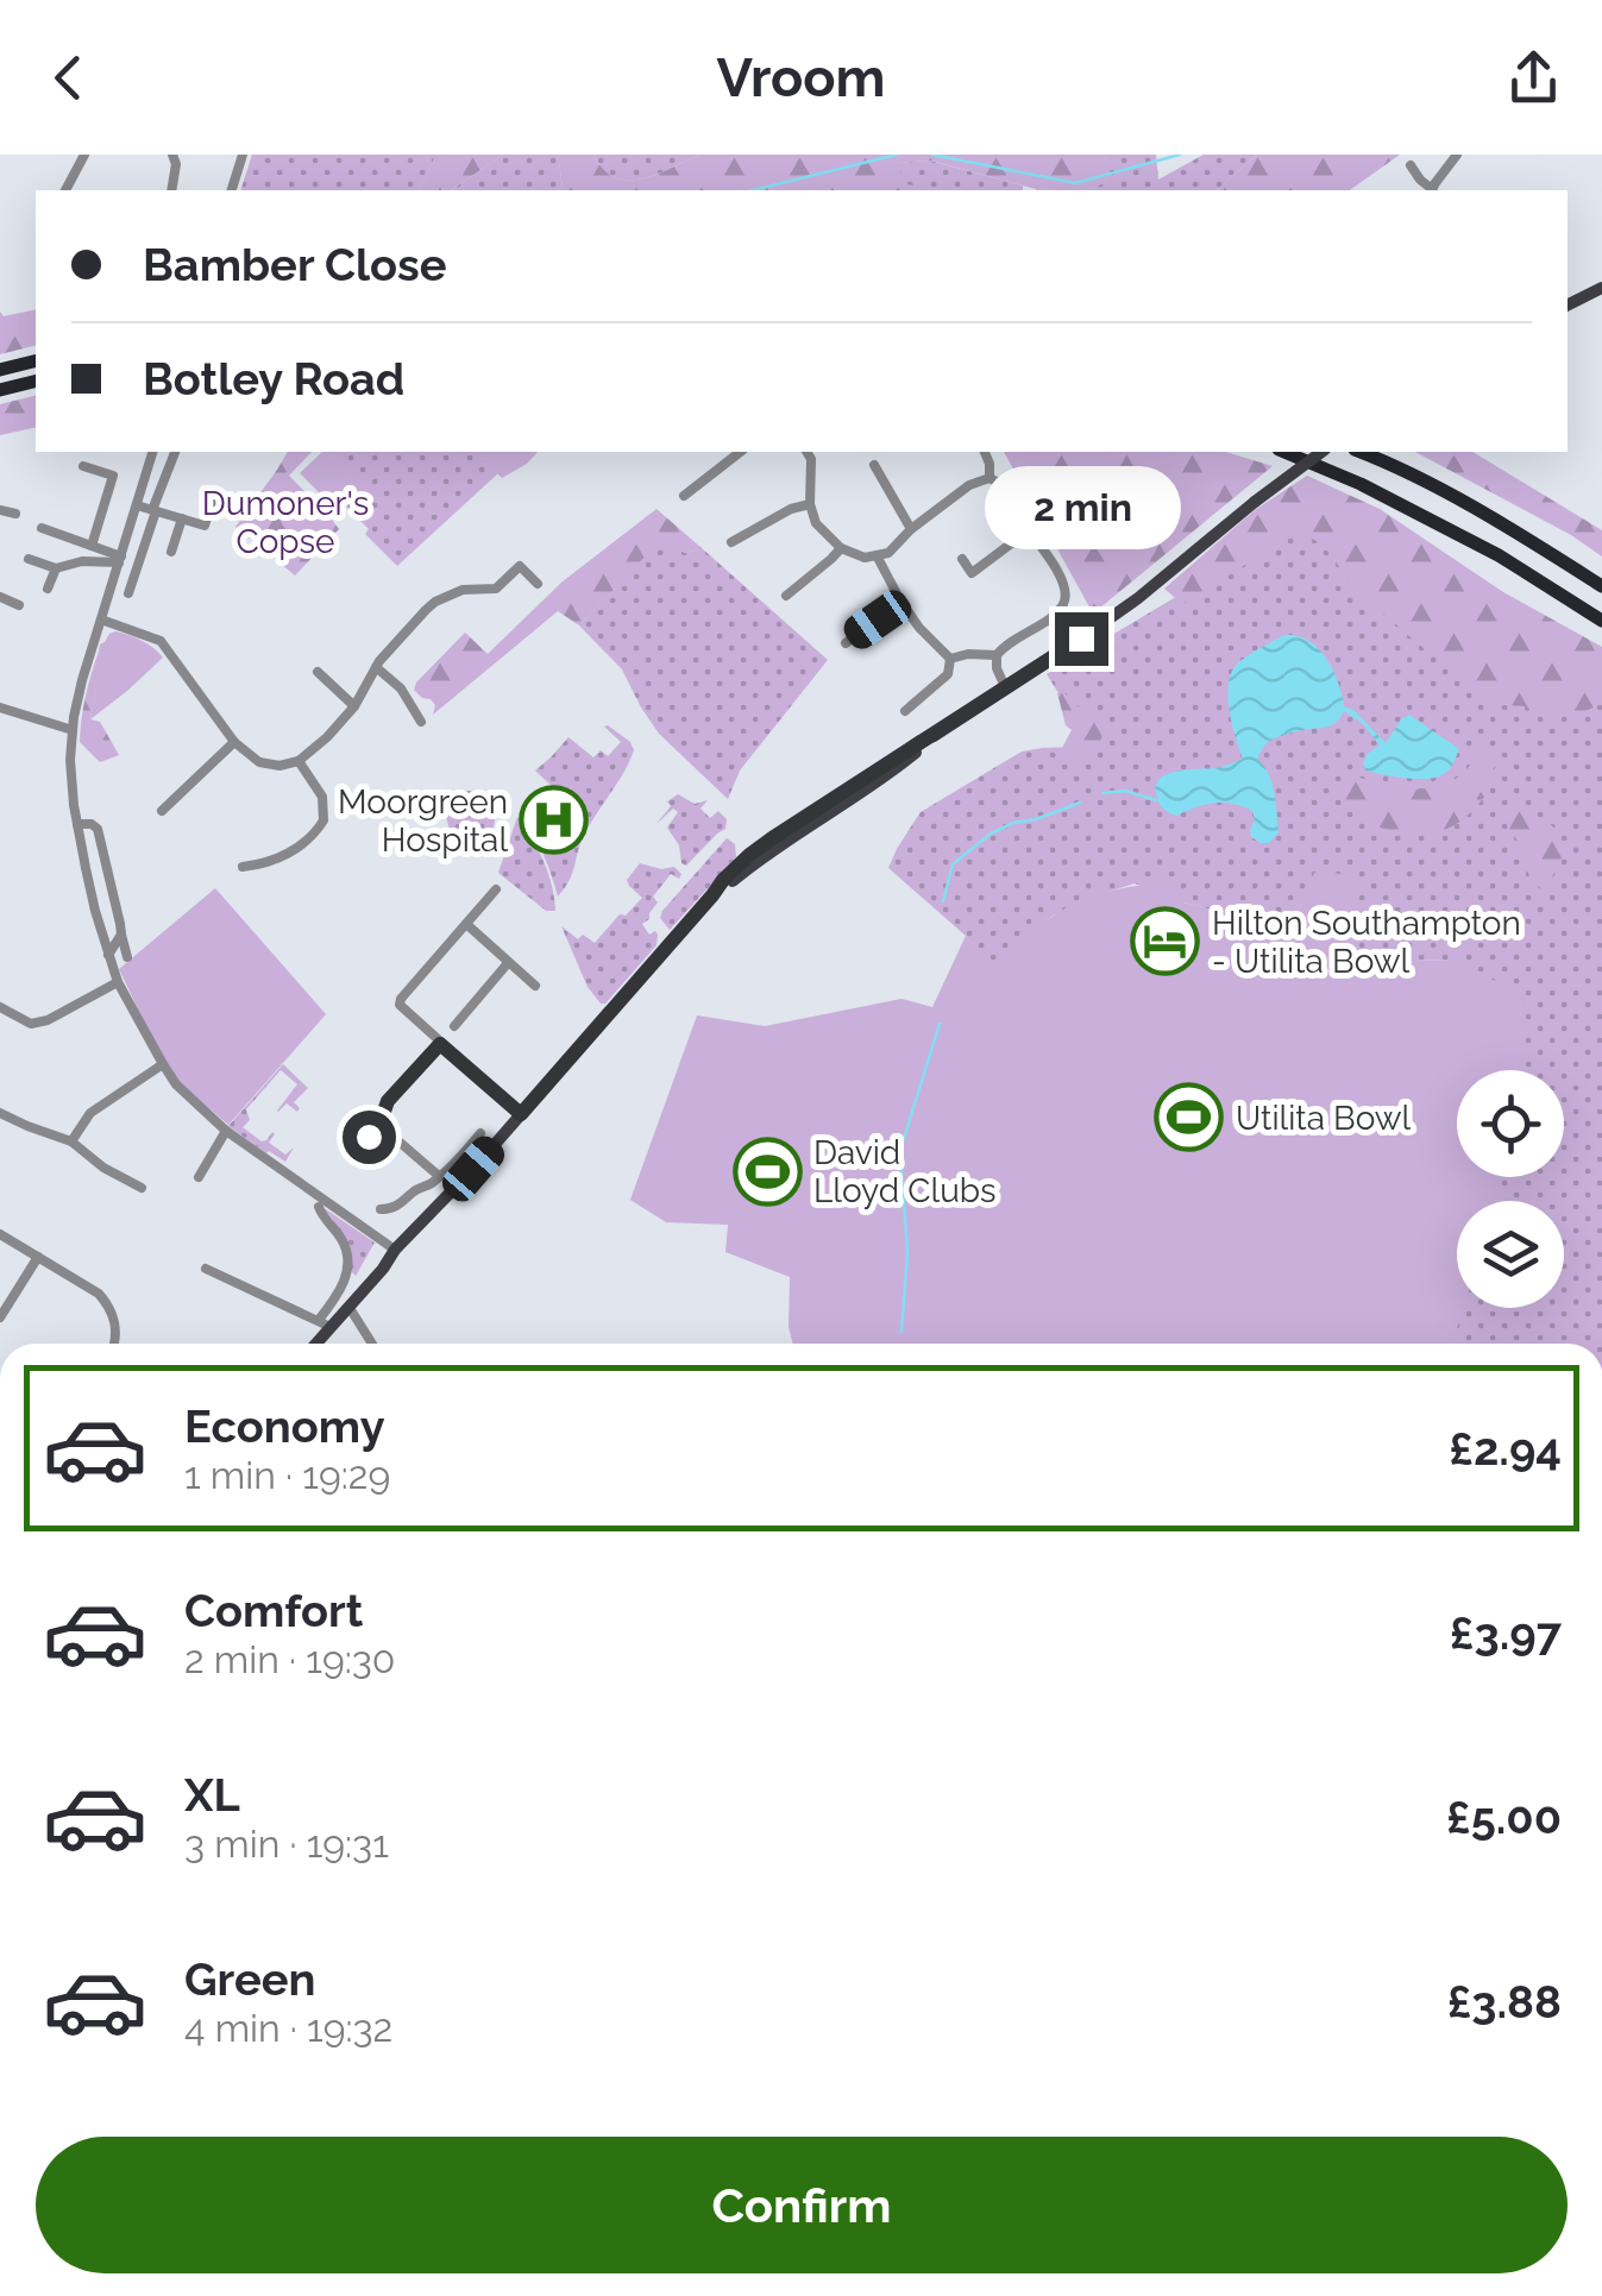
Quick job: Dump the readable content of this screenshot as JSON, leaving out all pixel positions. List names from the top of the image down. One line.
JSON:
{"parks":["Dumoner's Copse"],"places":{"hospital":["Moorgreen Hospital"],"hotel":["Hilton Southampton - Utilita Bowl"],"sports":["Utilita Bowl","David Lloyd Clubs"]},"page":{"header":"Vroom","banner":["Bamber Close","Botley Road"],"bubble":"2 min","list":[{"name":"Economy","note":"1 min · 19:29","value":"£2.94"},{"name":"Comfort","note":"2 min · 19:30","value":"£3.97"},{"name":"XL","note":"3 min · 19:31","value":"£5.00"},{"name":"Green","note":"4 min · 19:32","value":"£3.88"}],"buttons":"Confirm"}}
